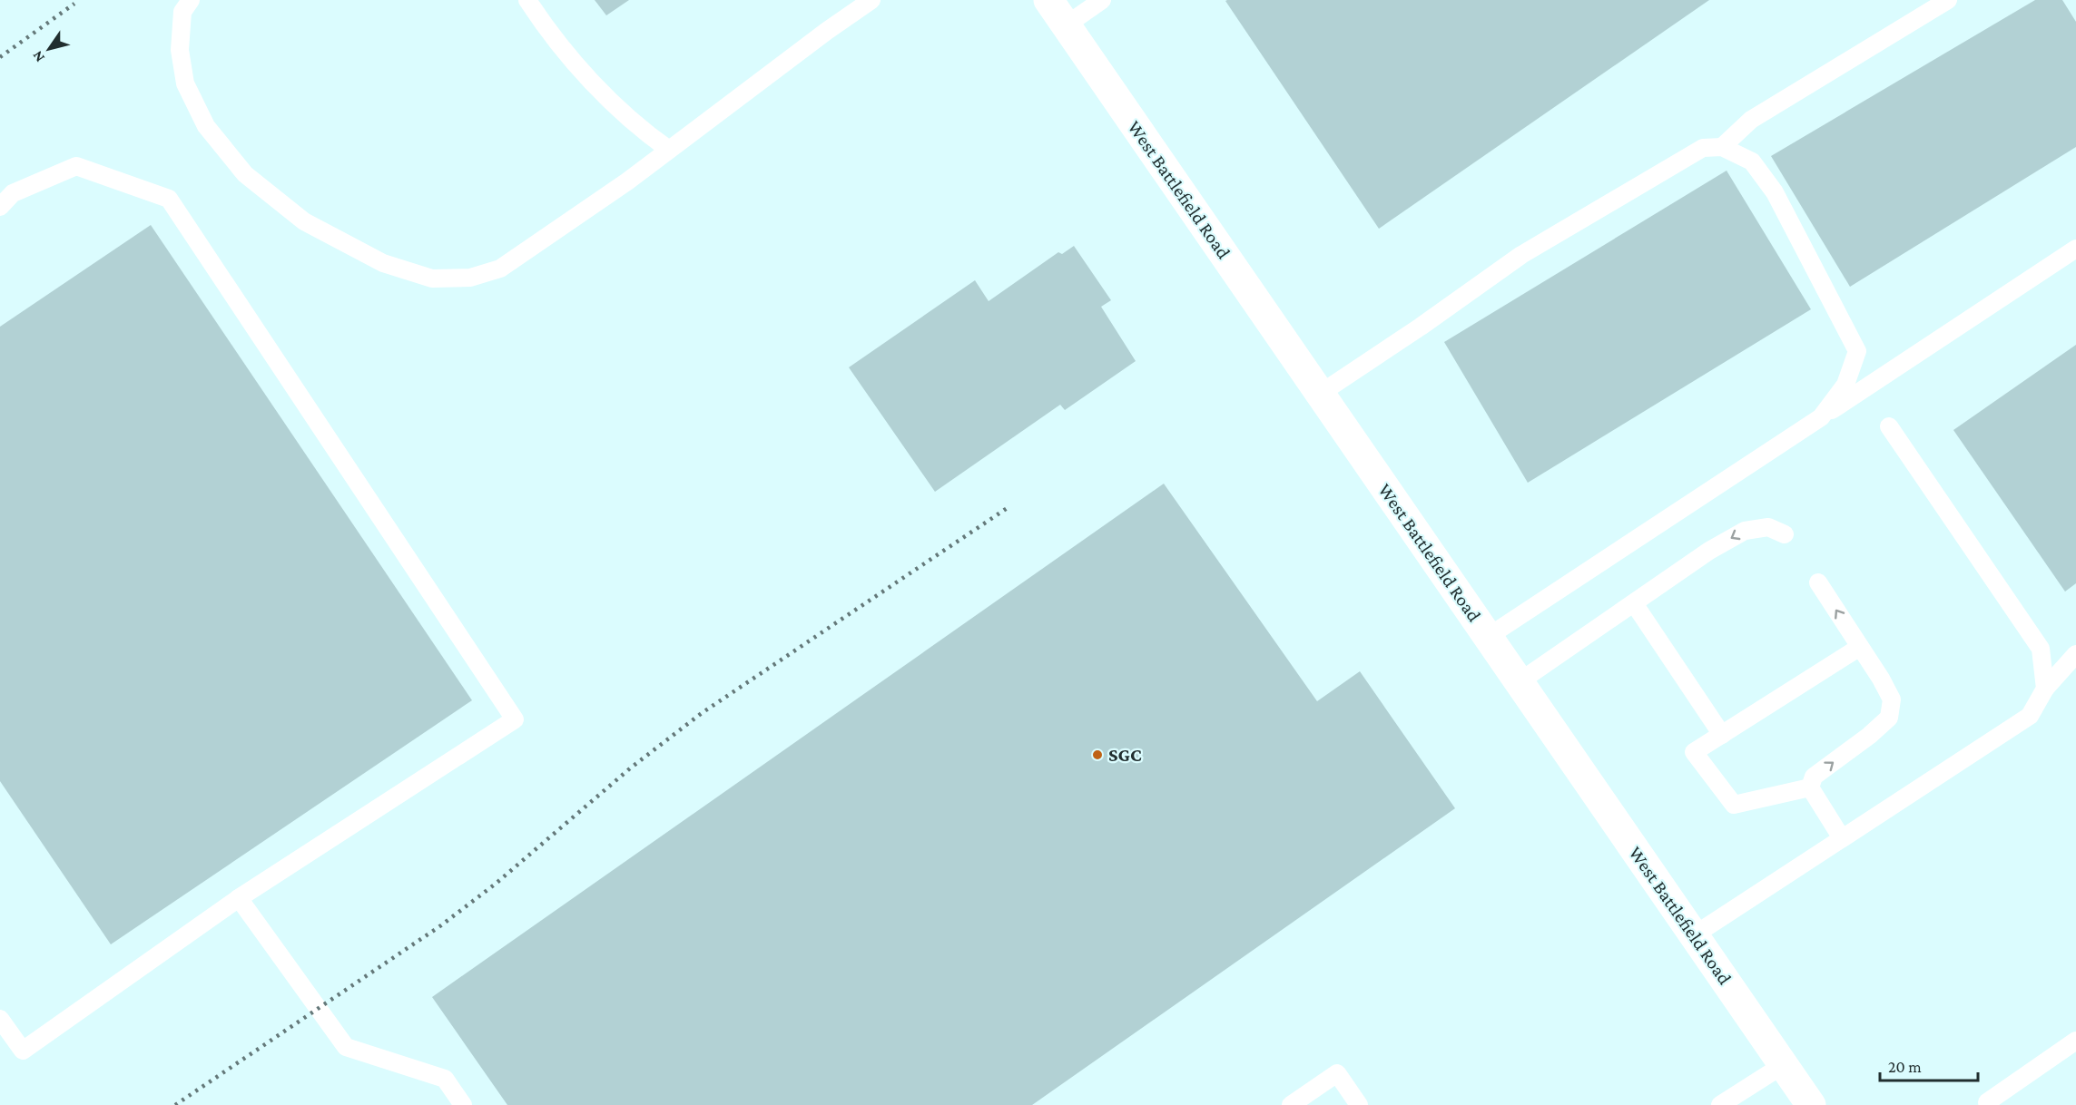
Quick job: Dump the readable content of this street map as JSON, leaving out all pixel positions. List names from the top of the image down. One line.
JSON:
{"streets":{"main road":["West Battlefield Road"]},"places":["SGC"],"scale_bar":"20 m","north":"bottom left"}
